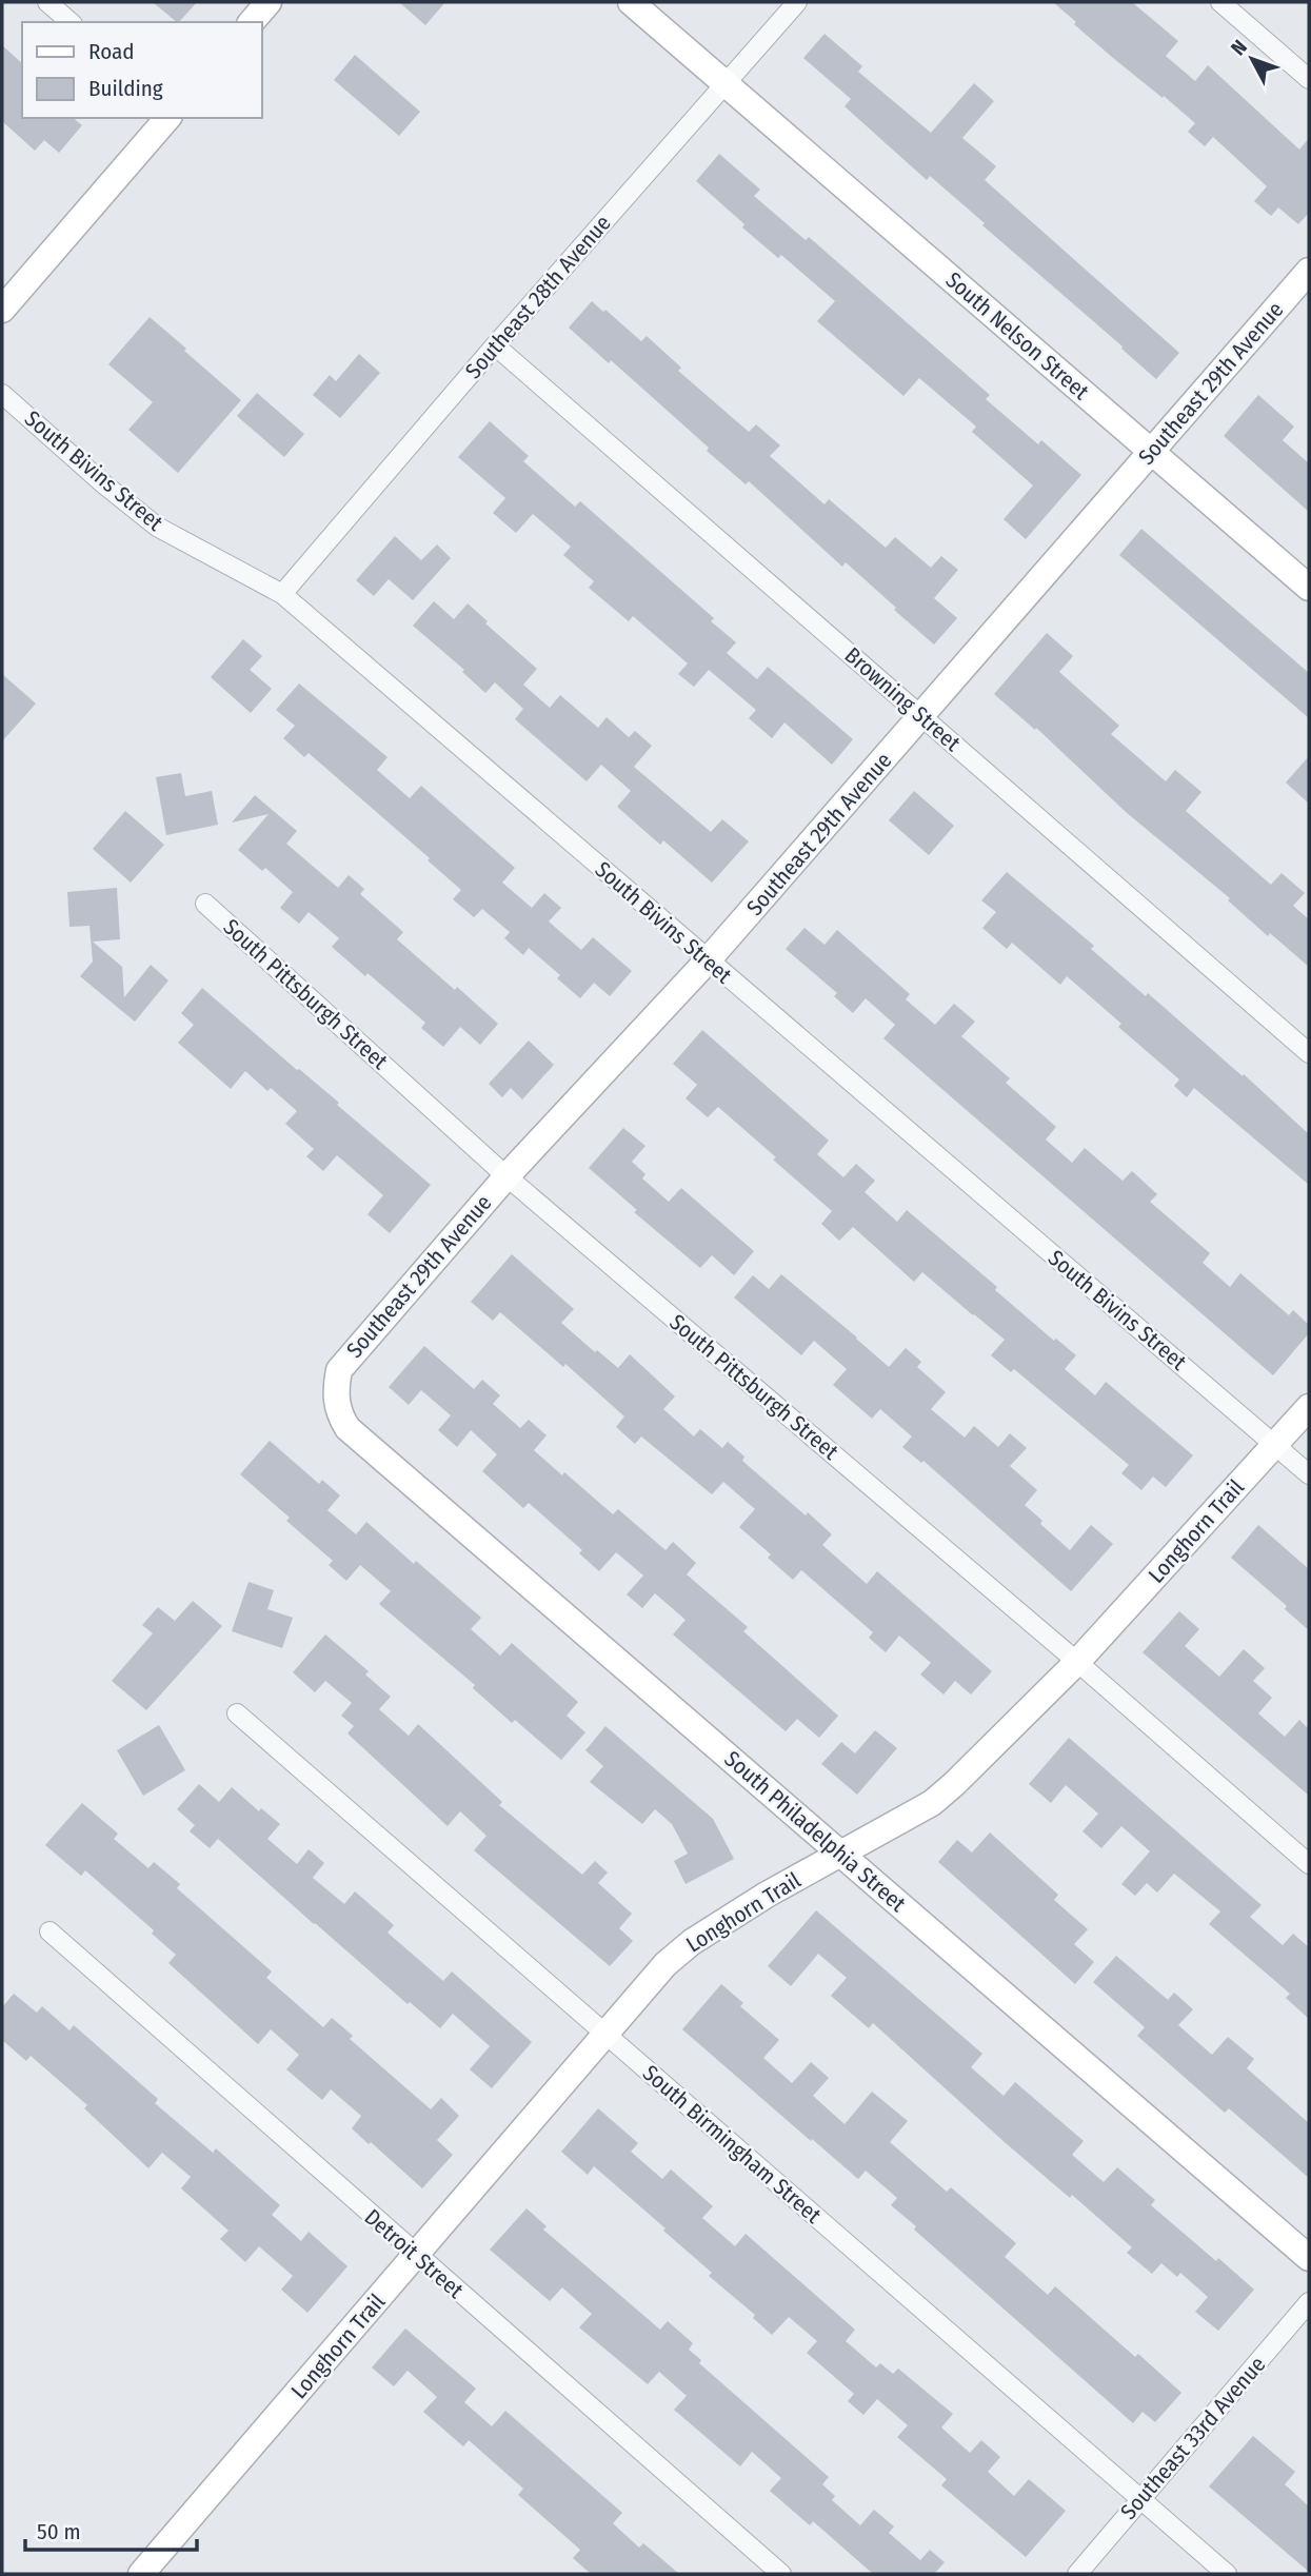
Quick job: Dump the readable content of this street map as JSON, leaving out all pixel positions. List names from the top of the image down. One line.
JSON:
{"streets":{"street":["Southeast 28th Avenue","South Nelson Street","Southeast 29th Avenue","South Bivins Street","Browning Street","South Pittsburgh Street","Longhorn Trail","South Philadelphia Street","South Birmingham Street","Detroit Street","Southeast 33rd Avenue"]},"crossings":[["Southeast 28th Avenue","South Nelson Street"],["Southeast 28th Avenue","South Bivins Street"],["Southeast 28th Avenue","Browning Street"],["South Nelson Street","Southeast 29th Avenue"],["Southeast 29th Avenue","South Bivins Street"],["Southeast 29th Avenue","Browning Street"],["Southeast 29th Avenue","South Pittsburgh Street"],["Southeast 29th Avenue","South Philadelphia Street"],["South Bivins Street","Longhorn Trail"],["South Pittsburgh Street","Longhorn Trail"],["Longhorn Trail","South Philadelphia Street"],["Longhorn Trail","South Birmingham Street"],["Longhorn Trail","Detroit Street"],["South Birmingham Street","Southeast 33rd Avenue"]],"legend":["Road","Building"],"scale_bar":"50 m","north":"top left"}
